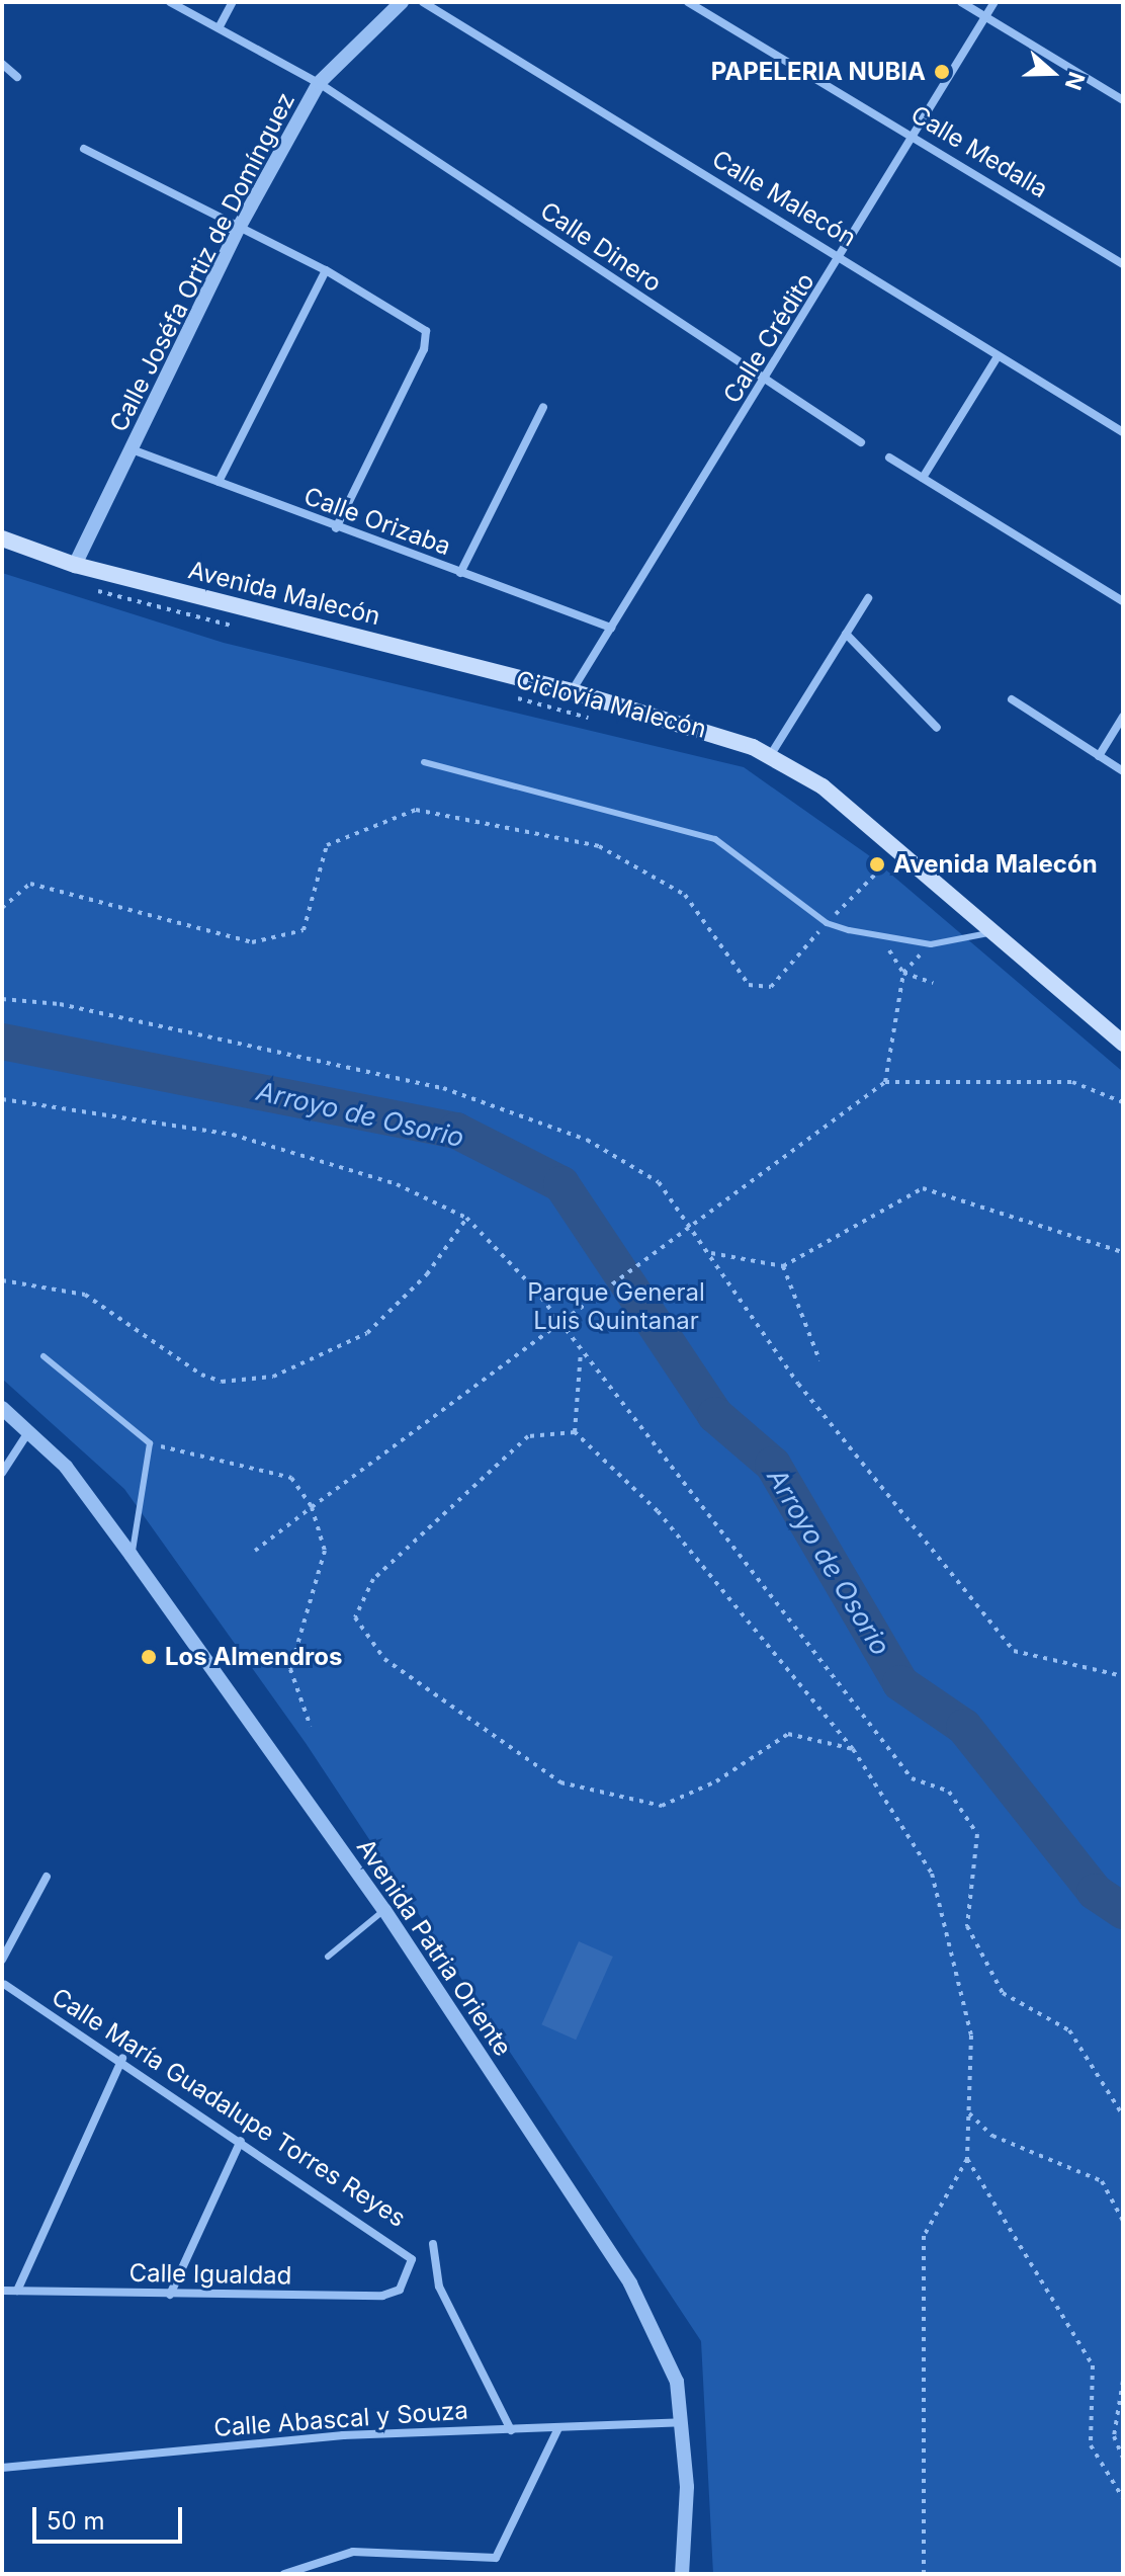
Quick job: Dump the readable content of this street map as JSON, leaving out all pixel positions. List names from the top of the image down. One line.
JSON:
{"streets":{"main road":["Avenida Malecón"],"street":["Calle Medalla","Calle Malecón","Calle Dinero","Calle Joséfa Ortiz de Domínguez","Calle Crédito","Calle Orizaba","Avenida Patria Oriente","Calle María Guadalupe Torres Reyes","Calle Igualdad","Calle Abascal y Souza"],"path":["Ciclovía Malecón"]},"crossings":[["Calle Medalla","Calle Crédito"],["Calle Malecón","Calle Crédito"],["Calle Dinero","Calle Joséfa Ortiz de Domínguez"],["Calle Dinero","Calle Crédito"],["Calle Joséfa Ortiz de Domínguez","Calle Orizaba"],["Calle Joséfa Ortiz de Domínguez","Avenida Malecón"],["Calle Crédito","Calle Orizaba"],["Calle Crédito","Avenida Malecón"],["Avenida Patria Oriente","Calle Abascal y Souza"],["Calle María Guadalupe Torres Reyes","Calle Igualdad"]],"water":["Arroyo de Osorio"],"parks":["Parque General Luis Quintanar"],"places":["PAPELERIA NUBIA","Avenida Malecón","Los Almendros"],"scale_bar":"50 m","north":"right"}
